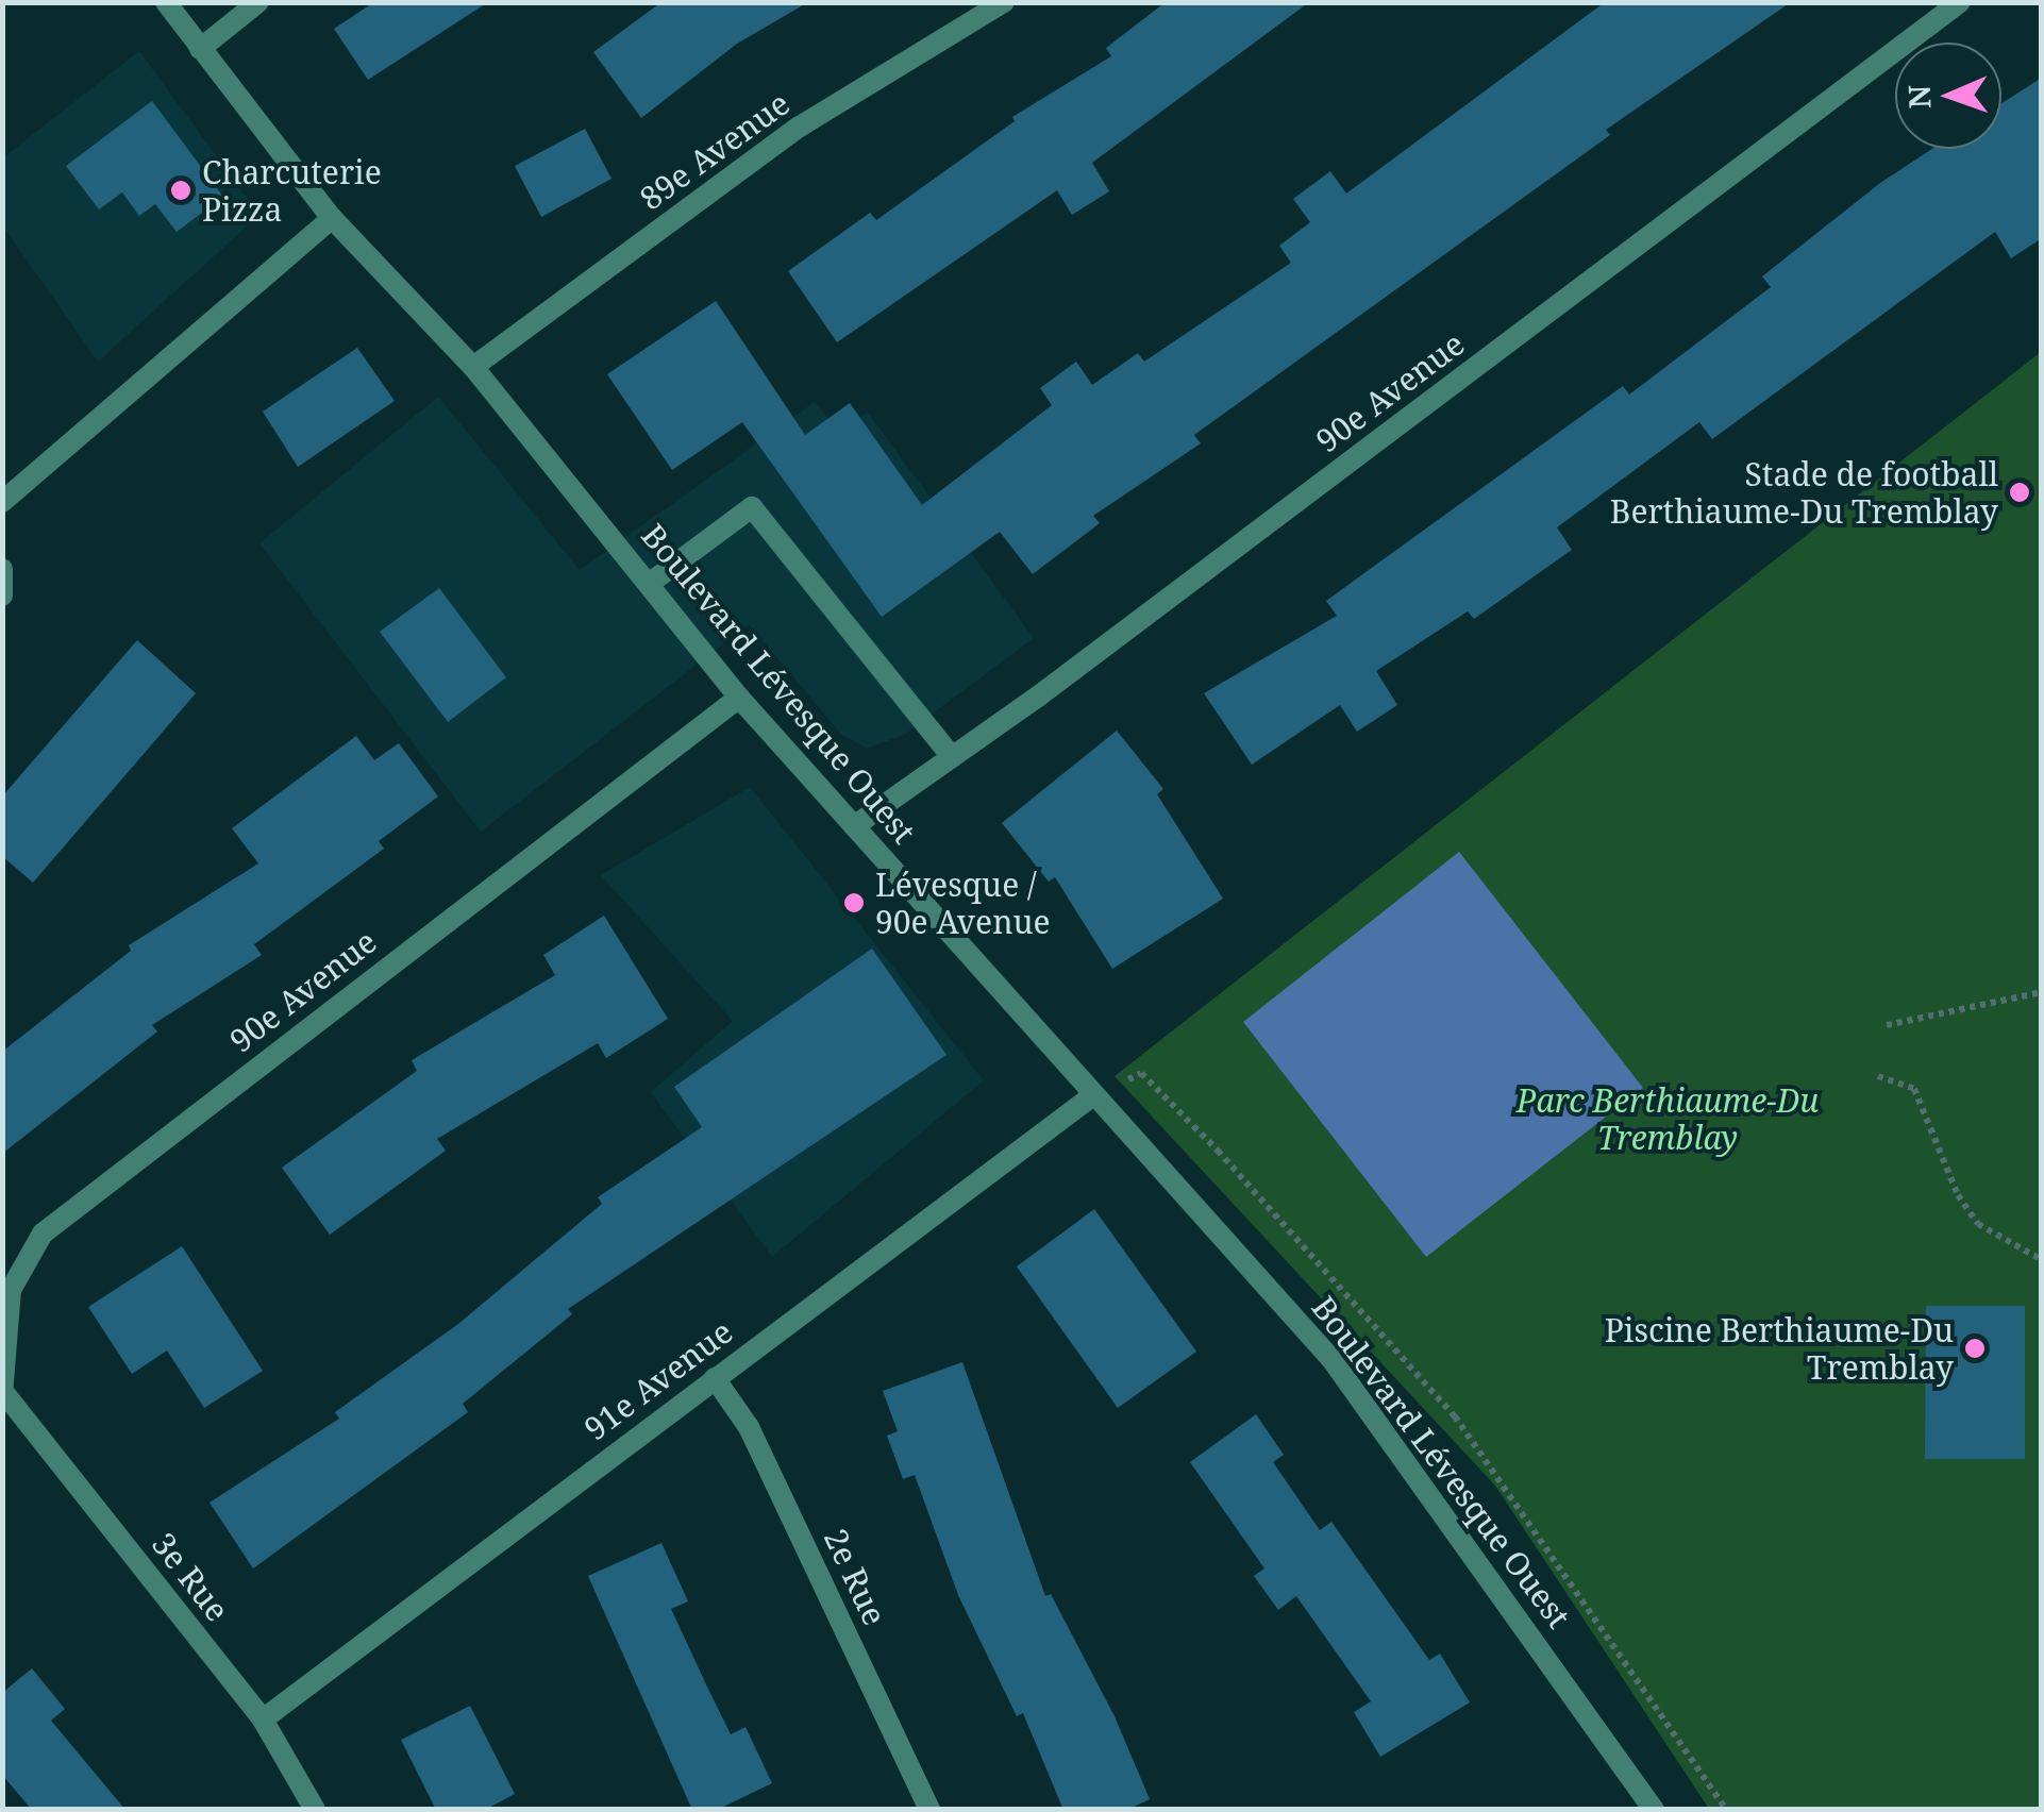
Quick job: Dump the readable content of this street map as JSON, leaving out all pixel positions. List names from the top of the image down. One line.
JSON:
{"streets":{"street":["89e Avenue","90e Avenue","Boulevard Lévesque Ouest","91e Avenue","3e Rue","2e Rue"]},"crossings":[["89e Avenue","Boulevard Lévesque Ouest"],["90e Avenue","Boulevard Lévesque Ouest"],["90e Avenue","3e Rue"],["Boulevard Lévesque Ouest","91e Avenue"],["91e Avenue","3e Rue"],["91e Avenue","2e Rue"]],"parks":["Parc Berthiaume-Du Tremblay"],"places":["Charcuterie Pizza","Stade de football Berthiaume-Du Tremblay","Lévesque / 90e Avenue","Piscine Berthiaume-Du Tremblay"],"north":"left"}
